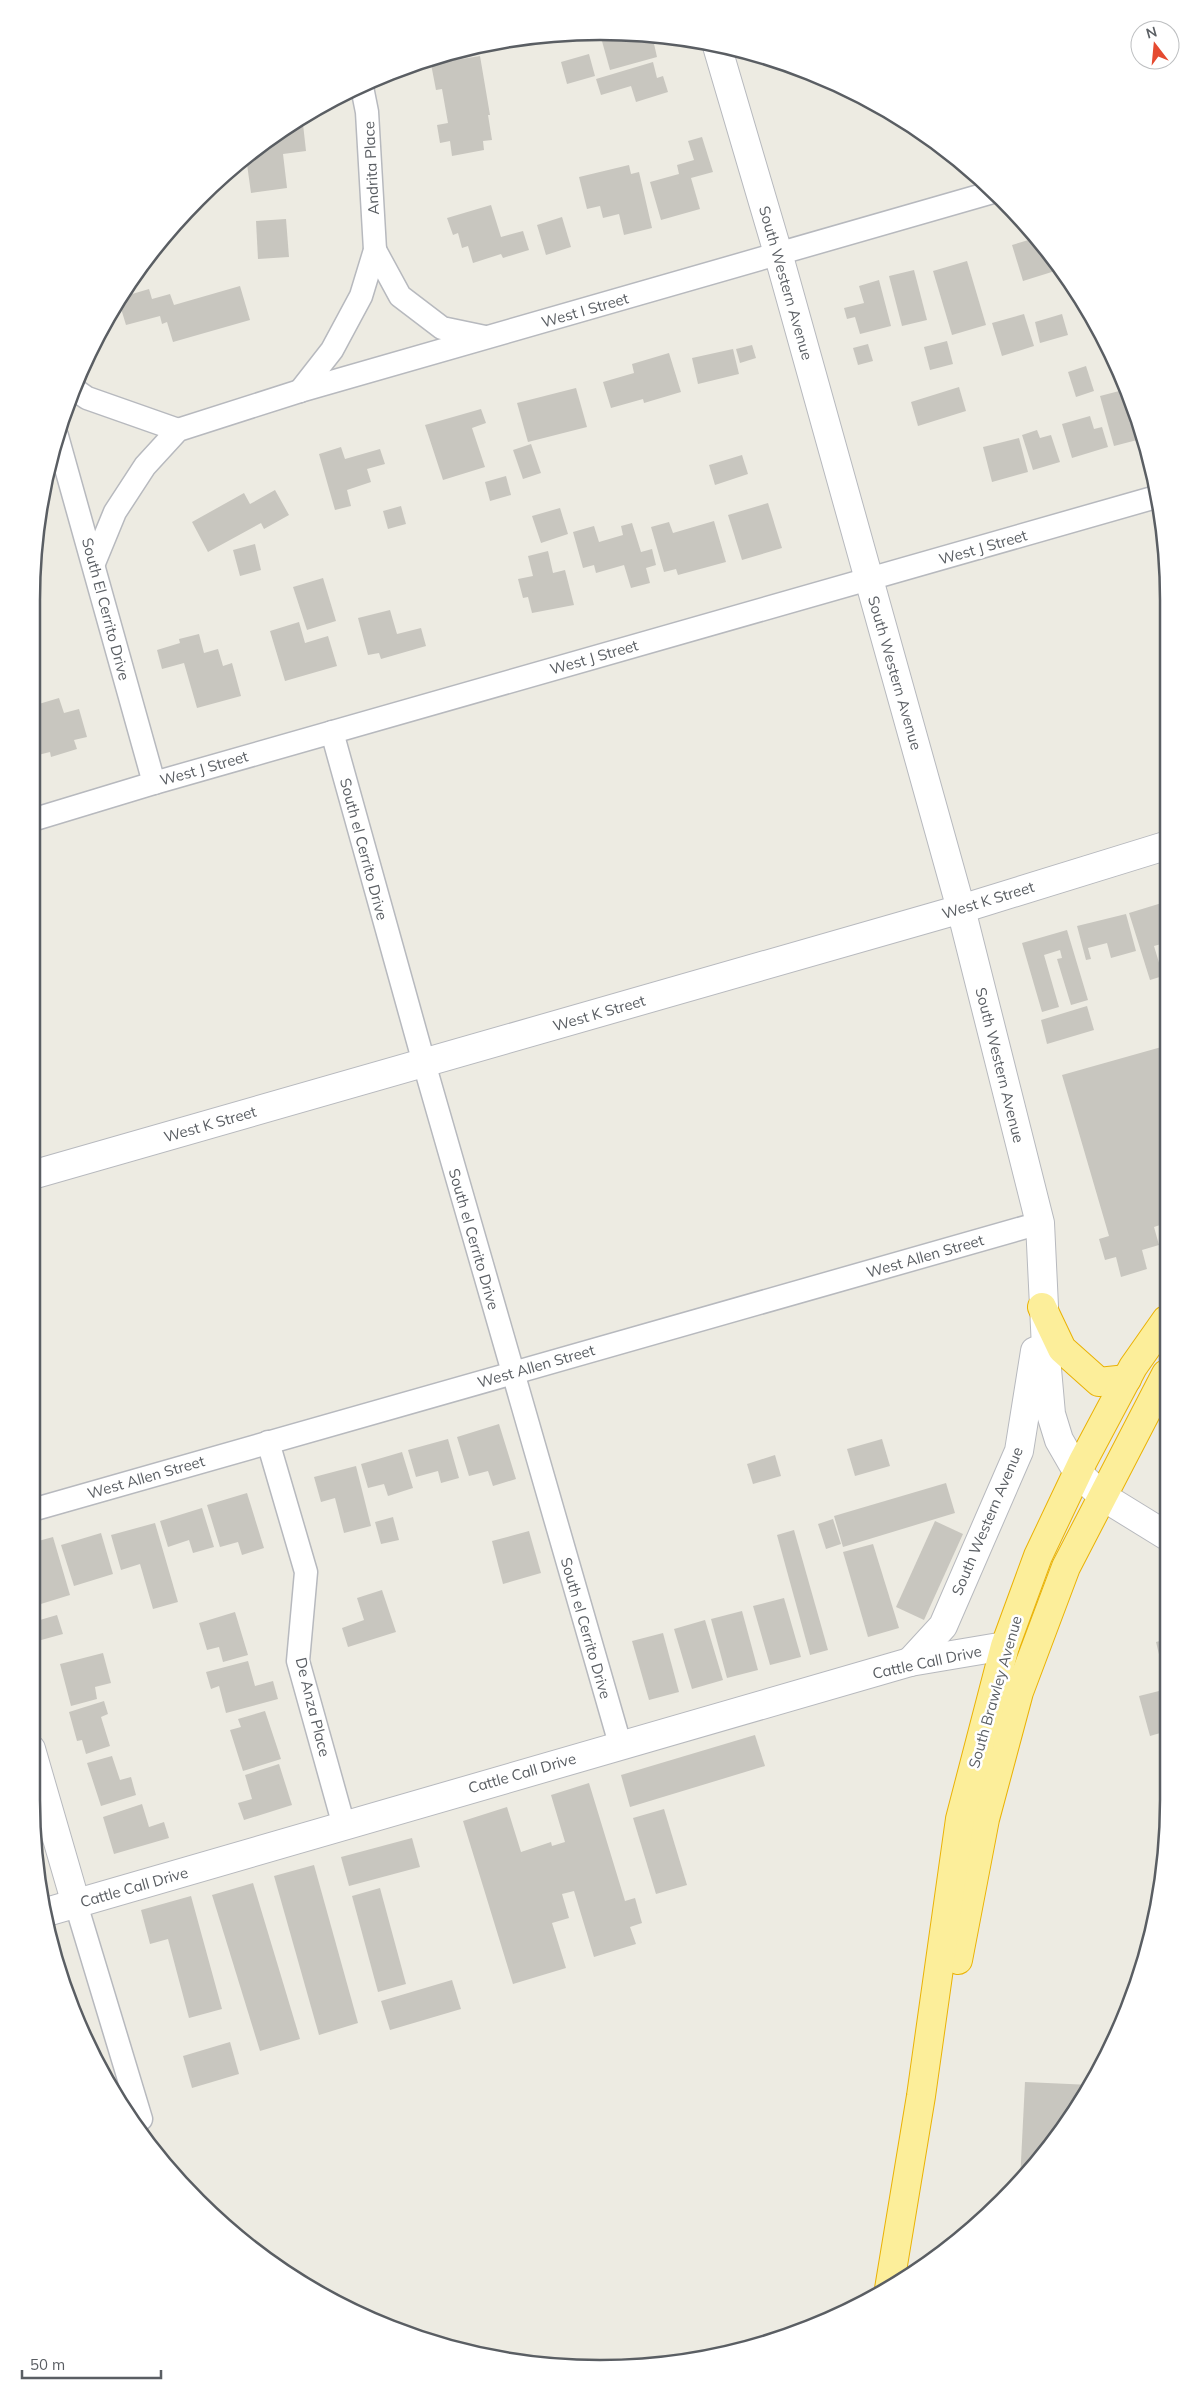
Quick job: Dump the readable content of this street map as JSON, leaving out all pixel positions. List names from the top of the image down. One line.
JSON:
{"streets":{"highway":["South Brawley Avenue"],"street":["Andrita Place","South Western Avenue","West I Street","West J Street","South El Cerrito Drive","South el Cerrito Drive","West K Street","West Allen Street","Cattle Call Drive","De Anza Place"]},"crossings":[["Andrita Place","West I Street"],["South Western Avenue","West I Street"],["South Western Avenue","West J Street"],["South Western Avenue","West K Street"],["South Western Avenue","West Allen Street"],["South Western Avenue","Cattle Call Drive"],["South Western Avenue","South Brawley Avenue"],["West I Street","South El Cerrito Drive"],["West J Street","South El Cerrito Drive"],["West J Street","South el Cerrito Drive"],["South el Cerrito Drive","West K Street"],["South el Cerrito Drive","West Allen Street"],["South el Cerrito Drive","Cattle Call Drive"],["West Allen Street","De Anza Place"],["Cattle Call Drive","South Brawley Avenue"],["Cattle Call Drive","De Anza Place"]],"scale_bar":"50 m","north":"top"}
